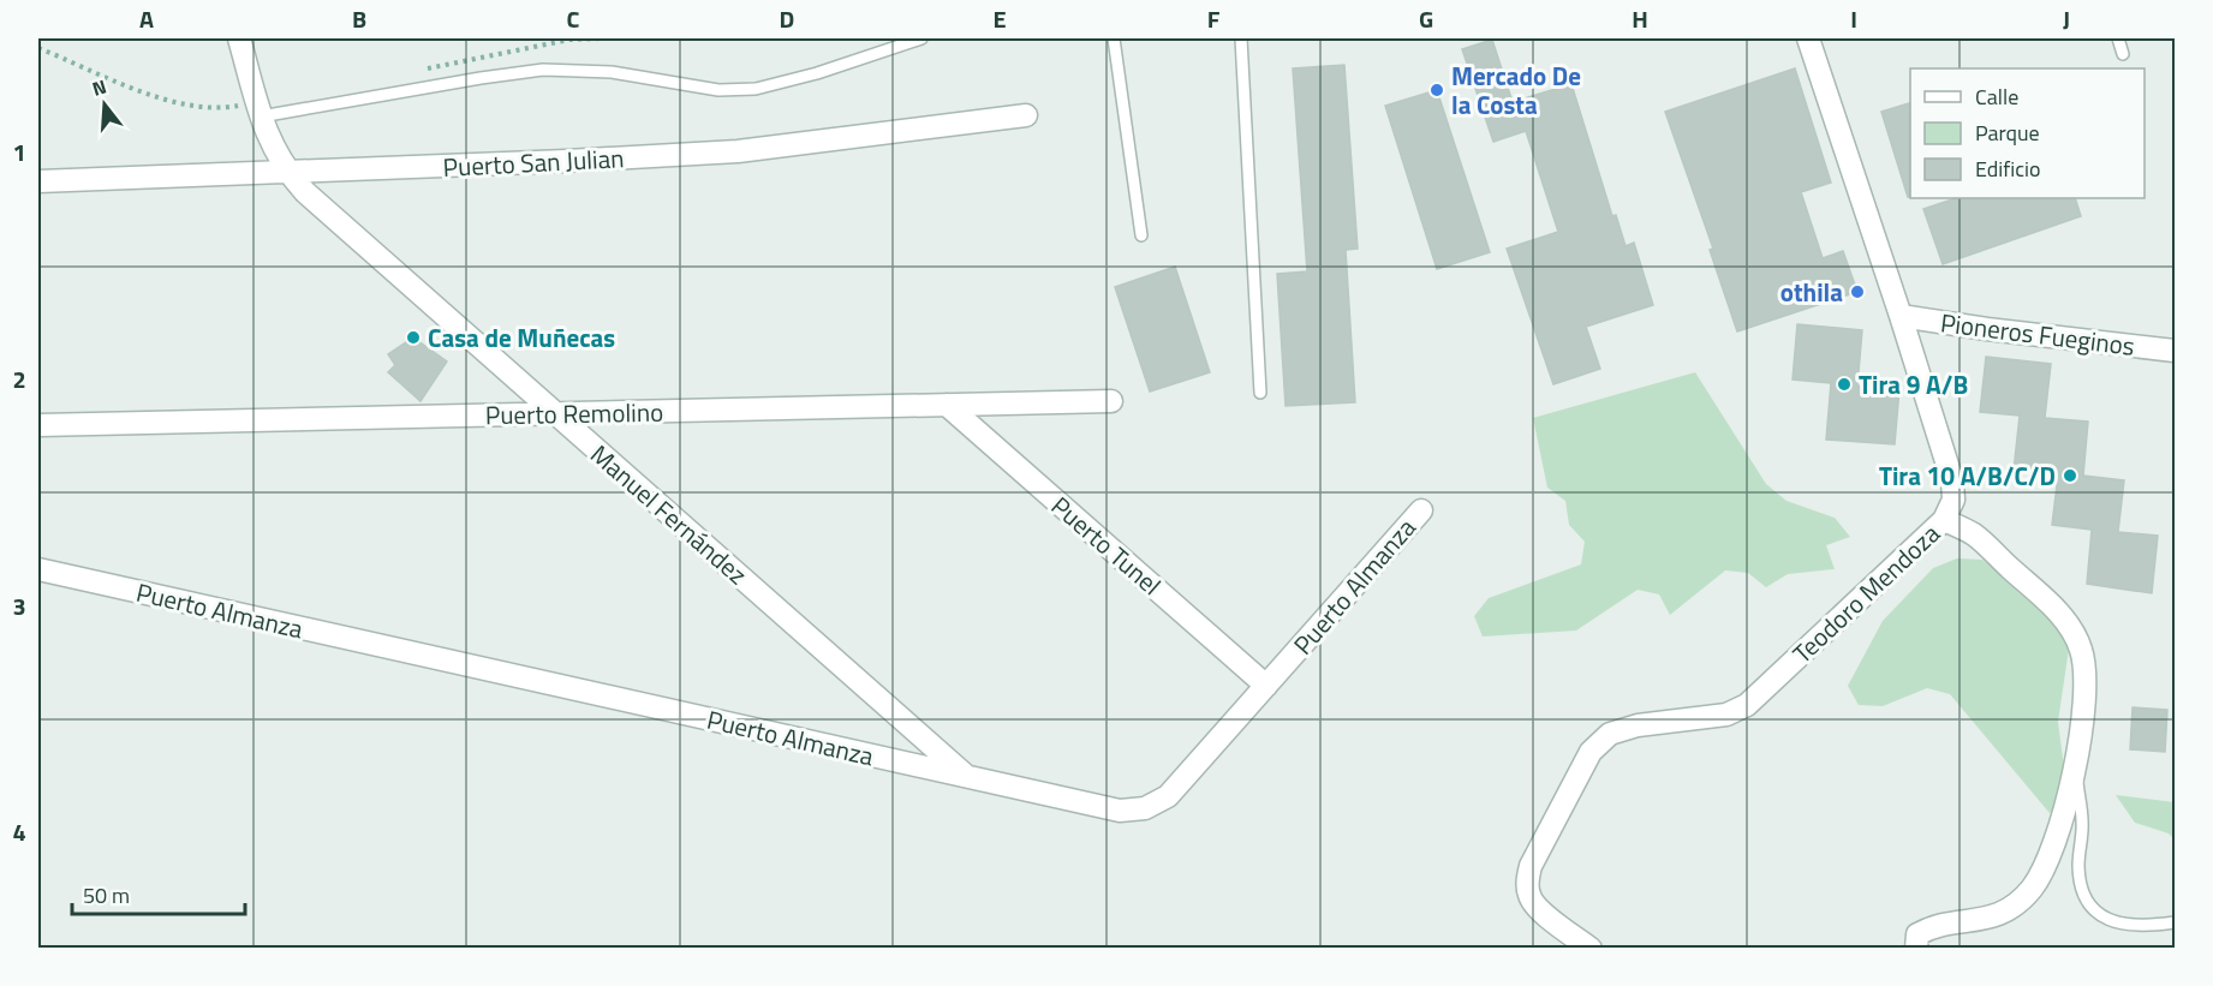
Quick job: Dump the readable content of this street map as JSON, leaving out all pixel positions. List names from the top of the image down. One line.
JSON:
{"streets":{"street":["Puerto San Julian","Pioneros Fueginos","Puerto Remolino","Manuel Fernández","Puerto Tunel","Puerto Almanza","Teodoro Mendoza"]},"crossings":[["Puerto San Julian","Manuel Fernández"],["Pioneros Fueginos","Teodoro Mendoza"],["Puerto Remolino","Manuel Fernández"],["Puerto Remolino","Puerto Tunel"],["Manuel Fernández","Puerto Almanza"],["Puerto Tunel","Puerto Almanza"]],"places":["Mercado De la Costa","othila","Casa de Muñecas","Tira 9 A/B","Tira 10 A/B/C/D"],"legend":["Calle","Parque","Edificio"],"scale_bar":"50 m","north":"top","grid":{"columns":["A","B","C","D","E","F","G","H","I","J"],"rows":["1","2","3","4"]}}
